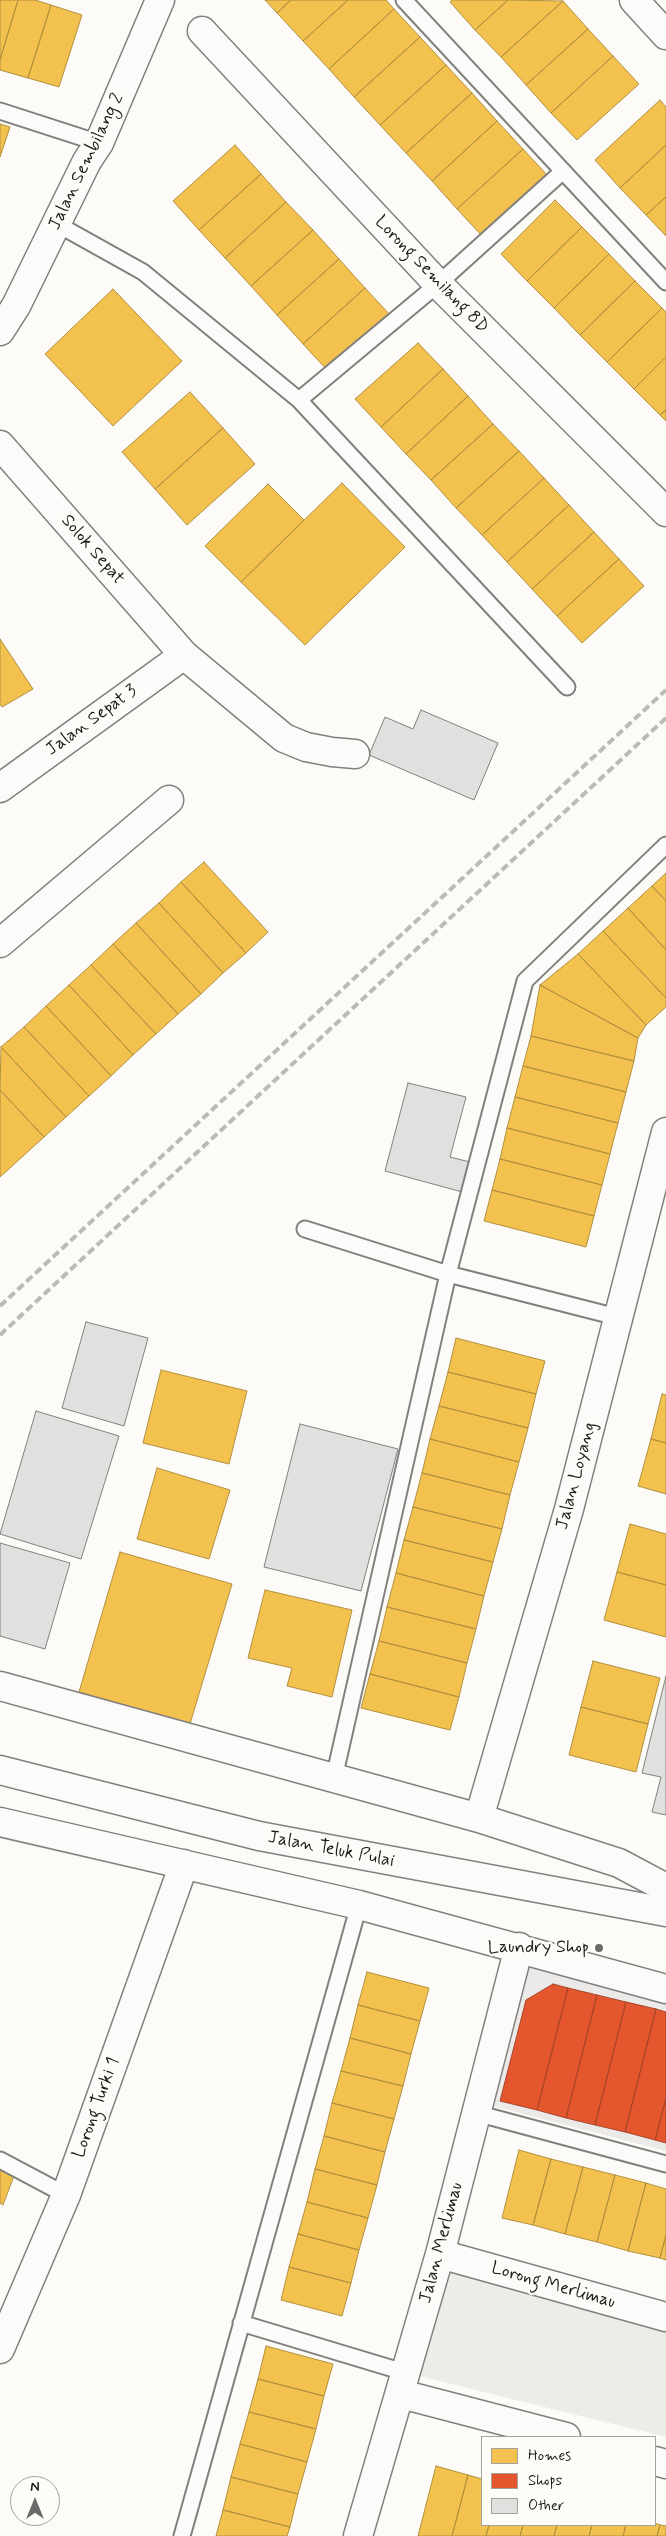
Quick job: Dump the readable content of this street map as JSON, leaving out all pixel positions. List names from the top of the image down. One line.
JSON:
{"streets":{"street":["Jalan Sembilang 2","Lorong Semilang 8D","Solok Sepat","Jalan Sepat 3","Jalan Loyang","Jalan Teluk Pulai","Lorong Turki 1","Jalan Merlimau","Lorong Merlimau"]},"crossings":[["Solok Sepat","Jalan Sepat 3"],["Jalan Merlimau","Lorong Merlimau"]],"places":["Laundry Shop"],"legend":["Homes","Shops","Other"],"north":"top"}
